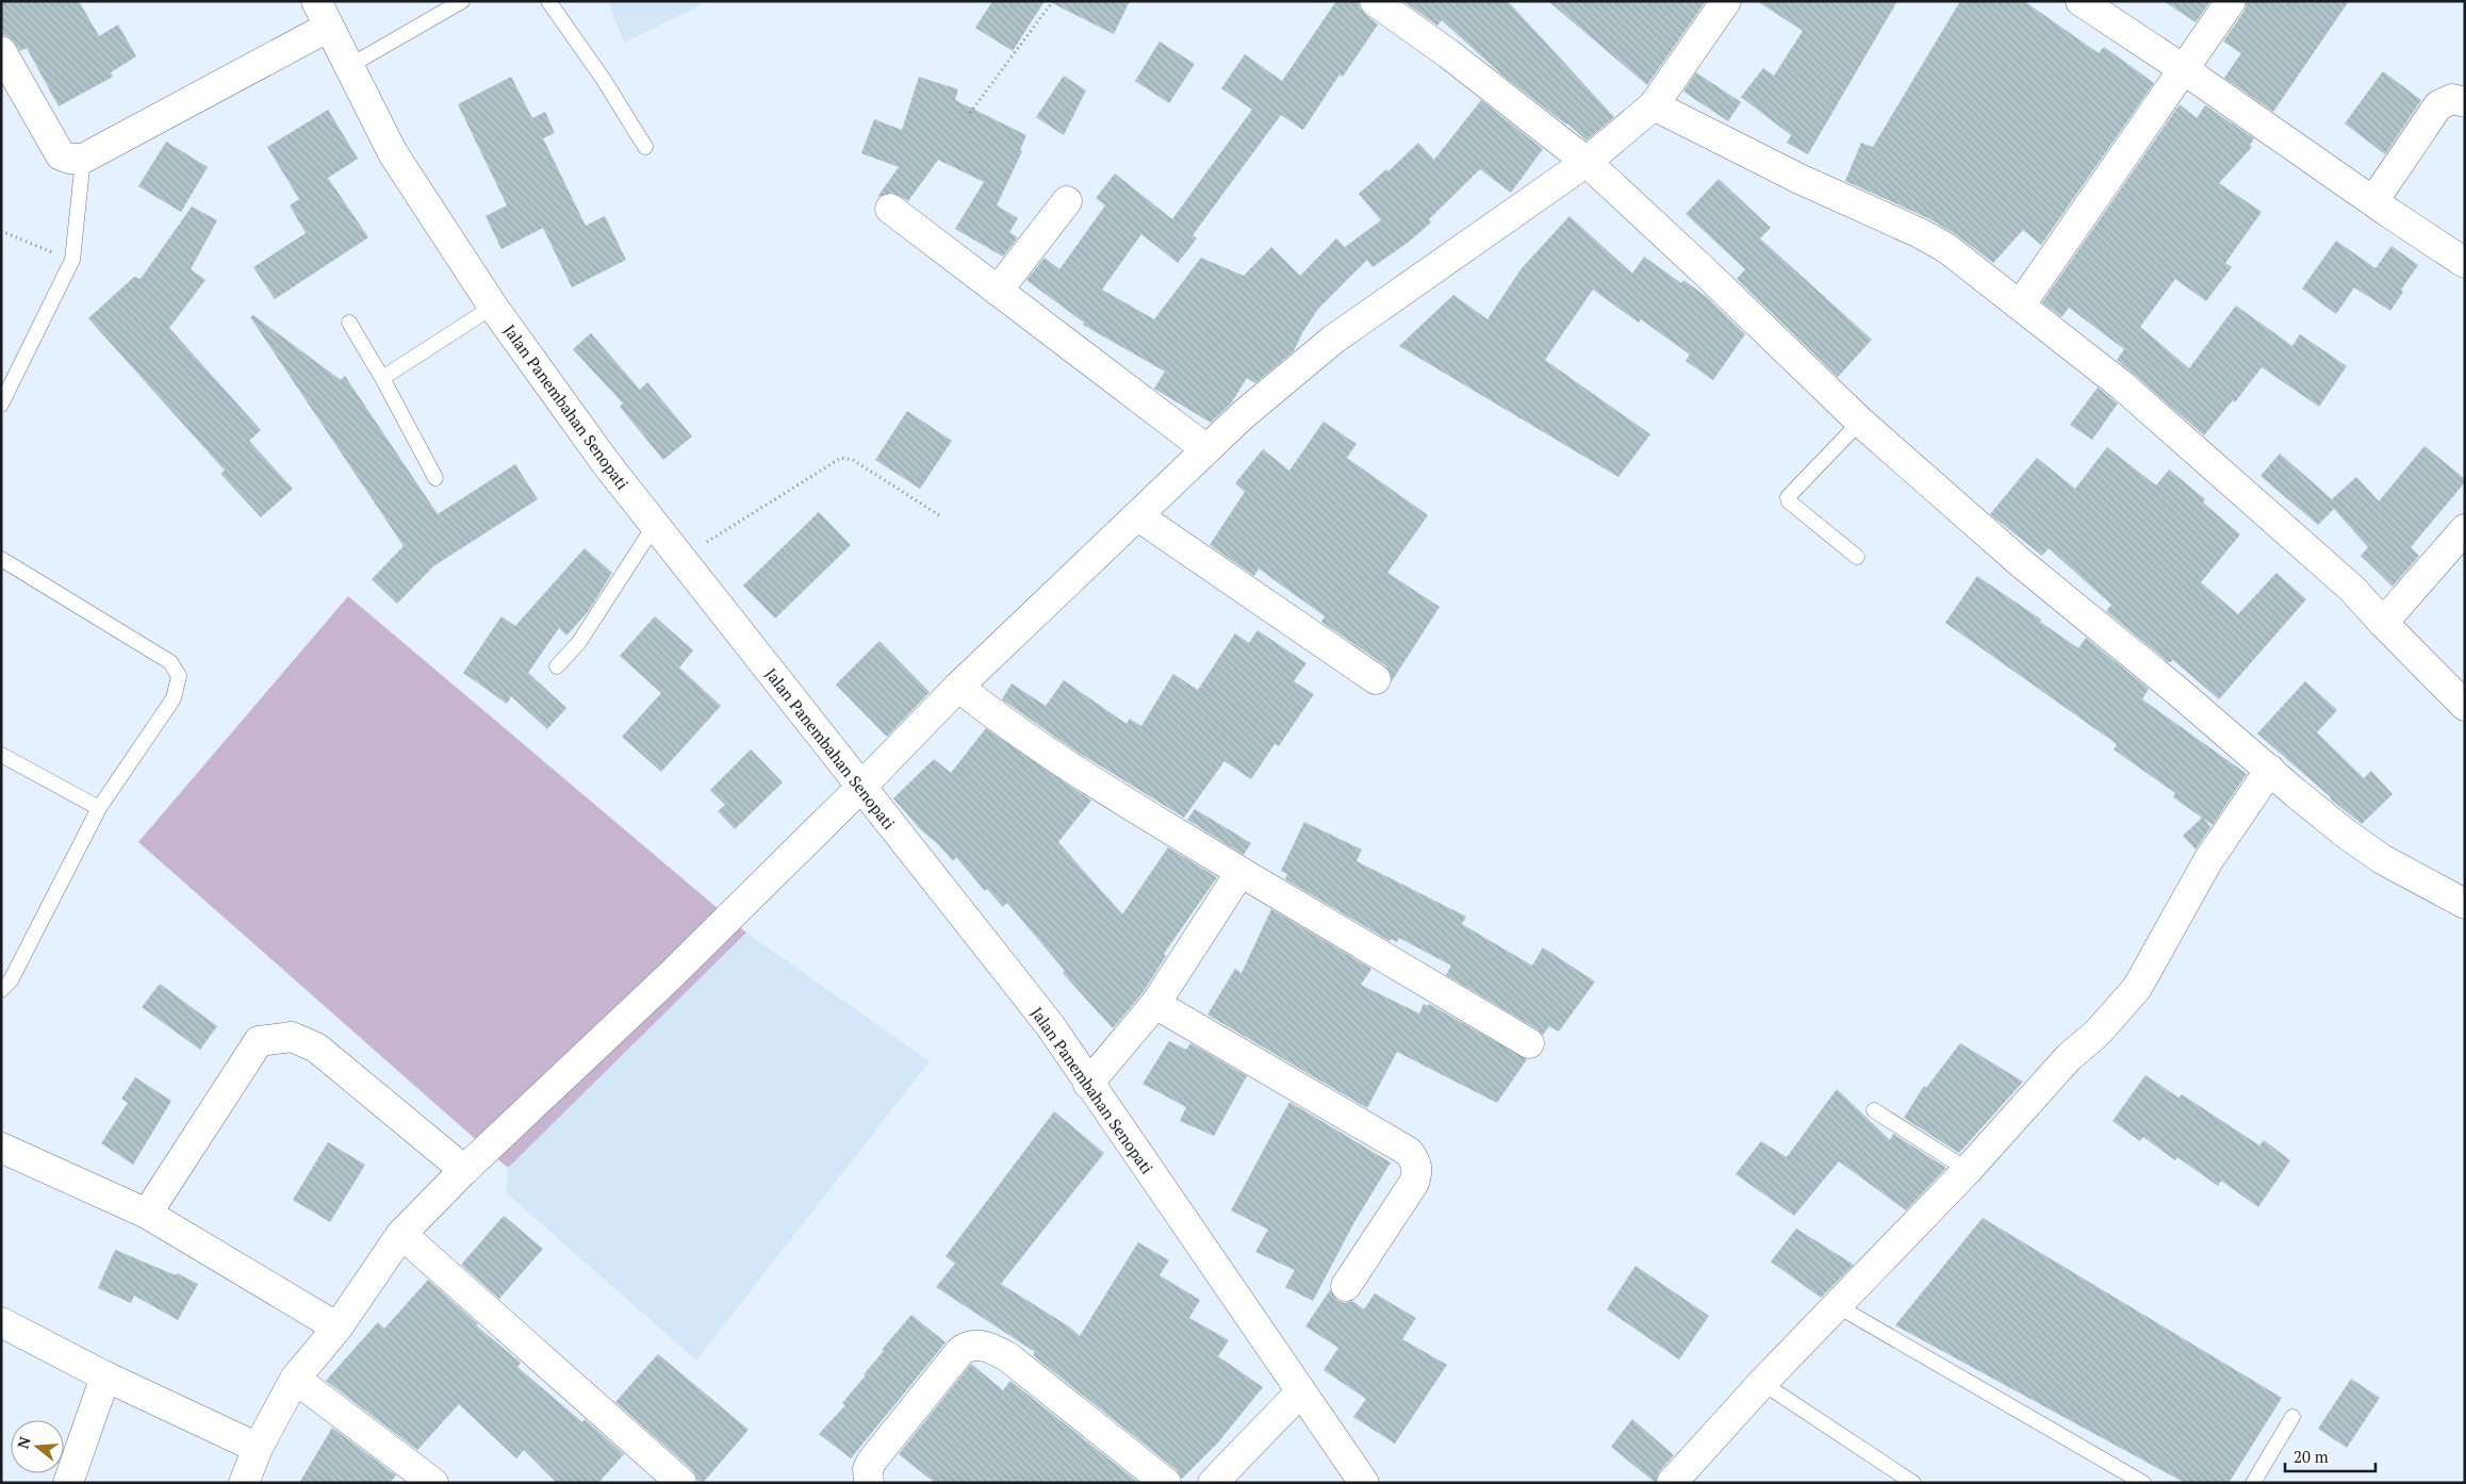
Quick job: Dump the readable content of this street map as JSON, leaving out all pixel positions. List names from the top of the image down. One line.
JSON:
{"streets":{"street":["Jalan Panembahan Senopati"]},"scale_bar":"20 m","north":"left"}
